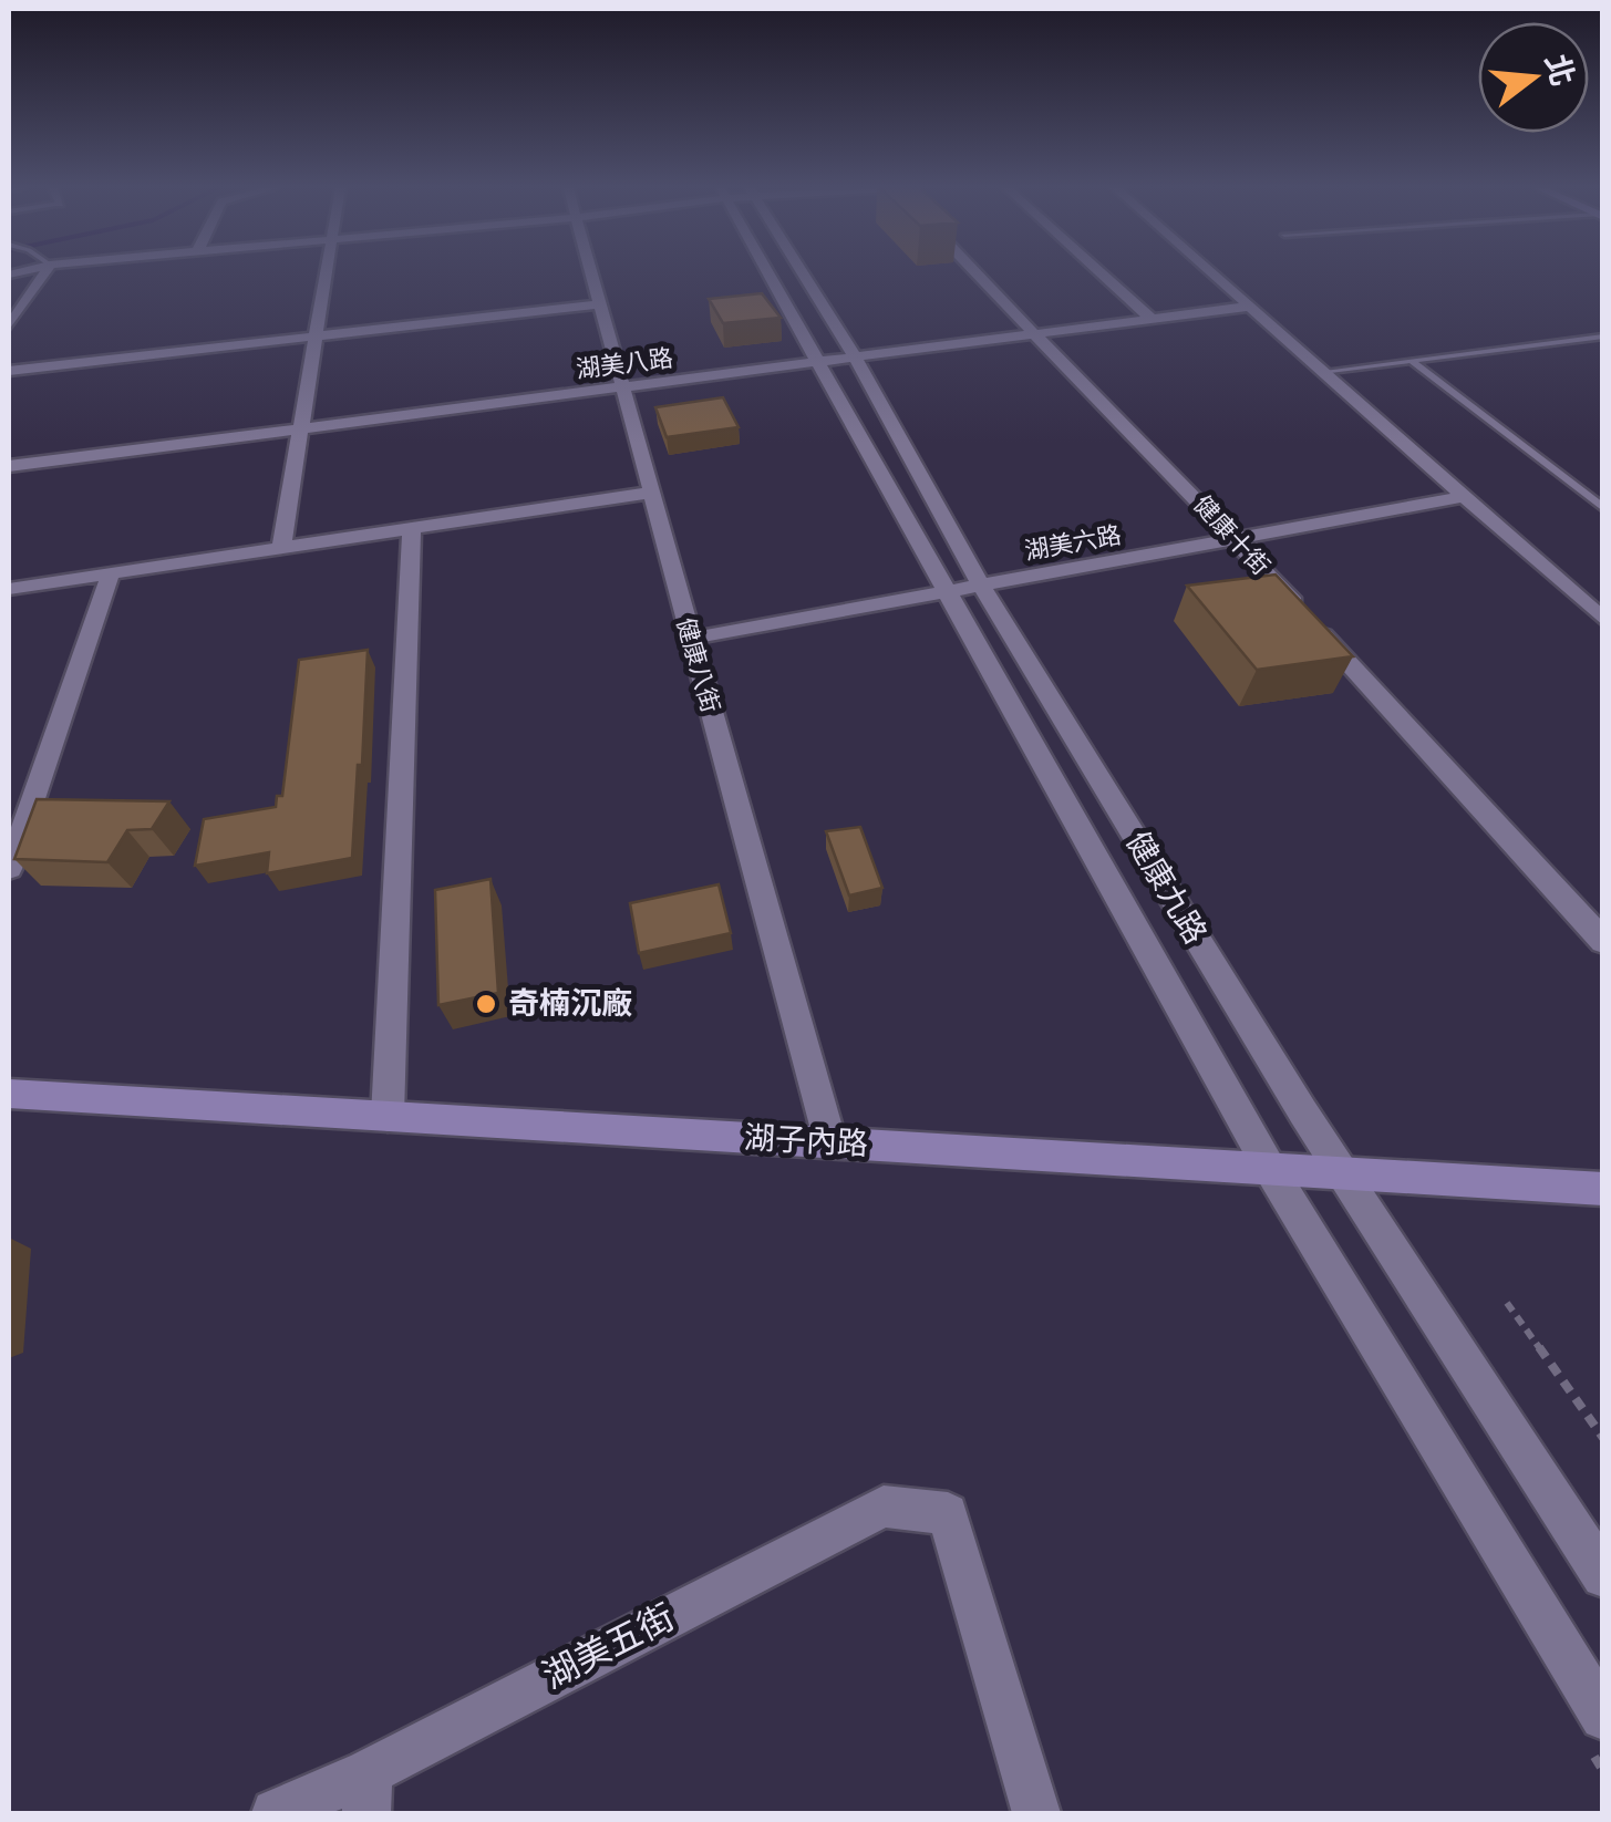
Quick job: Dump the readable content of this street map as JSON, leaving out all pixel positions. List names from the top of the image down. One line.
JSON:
{"streets":{"street":["湖美八路","健康十街","湖美六路","健康八街","健康九路","湖子內路","湖美五街"]},"crossings":[["湖美八路","健康十街"],["湖美八路","健康八街"],["湖美八路","健康九路"],["健康十街","湖美六路"],["湖美六路","健康八街"],["湖美六路","健康九路"],["健康八街","湖子內路"],["健康九路","湖子內路"]],"places":["奇楠沉廠"],"north":"right"}
